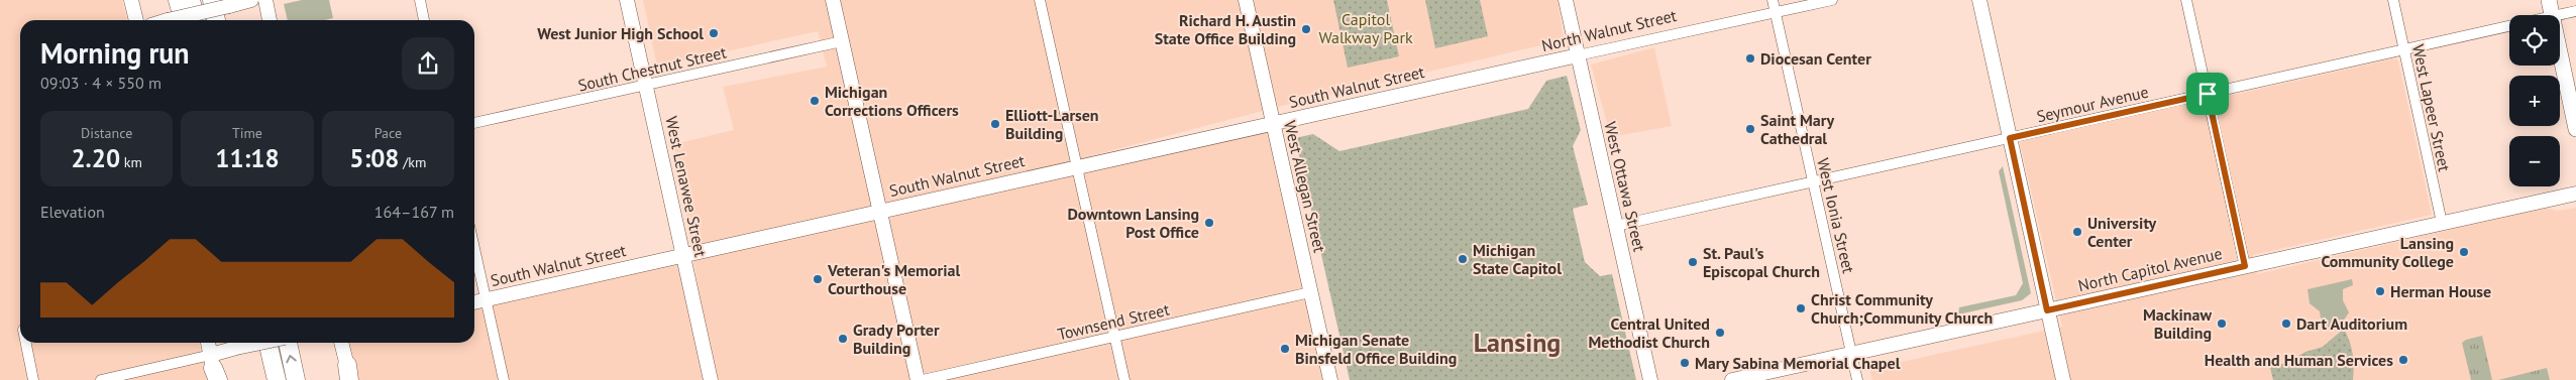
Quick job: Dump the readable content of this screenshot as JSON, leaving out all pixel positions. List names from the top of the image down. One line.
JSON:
{"streets":{"street":["North Walnut Street","South Chestnut Street","South Walnut Street","Seymour Avenue","West Lapeer Street","West Lenawee Street","West Allegan Street","West Ottawa Street","West Ionia Street","North Capitol Avenue","Townsend Street"]},"crossings":[["North Walnut Street","South Walnut Street"],["North Walnut Street","West Ottawa Street"],["North Walnut Street","West Ionia Street"],["South Chestnut Street","West Lenawee Street"],["South Walnut Street","West Lenawee Street"],["South Walnut Street","West Allegan Street"],["Seymour Avenue","West Lapeer Street"],["Seymour Avenue","West Ottawa Street"],["Seymour Avenue","West Ionia Street"],["West Lapeer Street","North Capitol Avenue"],["West Allegan Street","Townsend Street"],["West Ionia Street","North Capitol Avenue"]],"districts":["Lansing"],"parks":["Capitol Walkway Park"],"places":["Richard H. Austin State Office Building","West Junior High School","Diocesan Center","Michigan Corrections Officers","Elliott-Larsen Building","Saint Mary Cathedral","Downtown Lansing Post Office","University Center","Lansing Community College","Michigan State Capitol","St. Paul's Episcopal Church","Veteran's Memorial Courthouse","Herman House","Christ Community Church;Community Church","Mackinaw Building","Dart Auditorium","Central United Methodist Church","Grady Porter Building","Michigan Senate Binsfeld Office Building","Health and Human Services","Mary Sabina Memorial Chapel"],"page":{"map_buttons":["+","−"],"heading":["Morning run","09:03 · 4 × 550 m"],"stats":[["Distance","2.20 km"],["Time","11:18"],["Pace","5:08 /km"]],"chart":["Elevation","164–167 m"]}}
